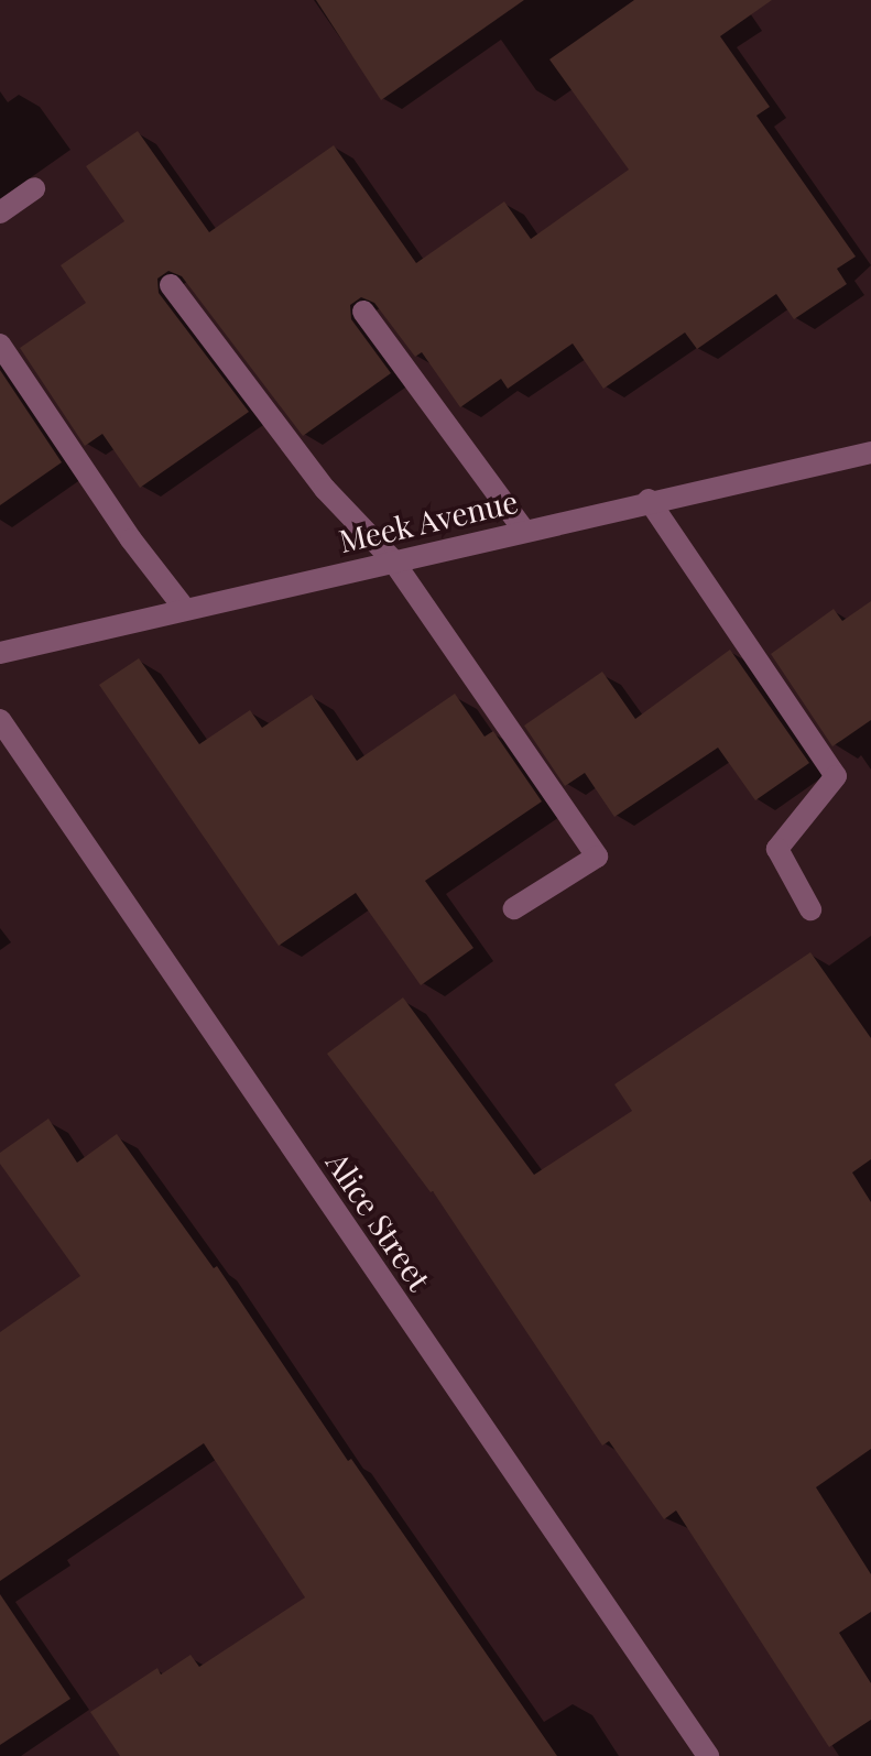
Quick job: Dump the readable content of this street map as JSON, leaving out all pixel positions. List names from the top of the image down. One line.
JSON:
{"streets":{"street":["Meek Avenue","Alice Street"]}}
